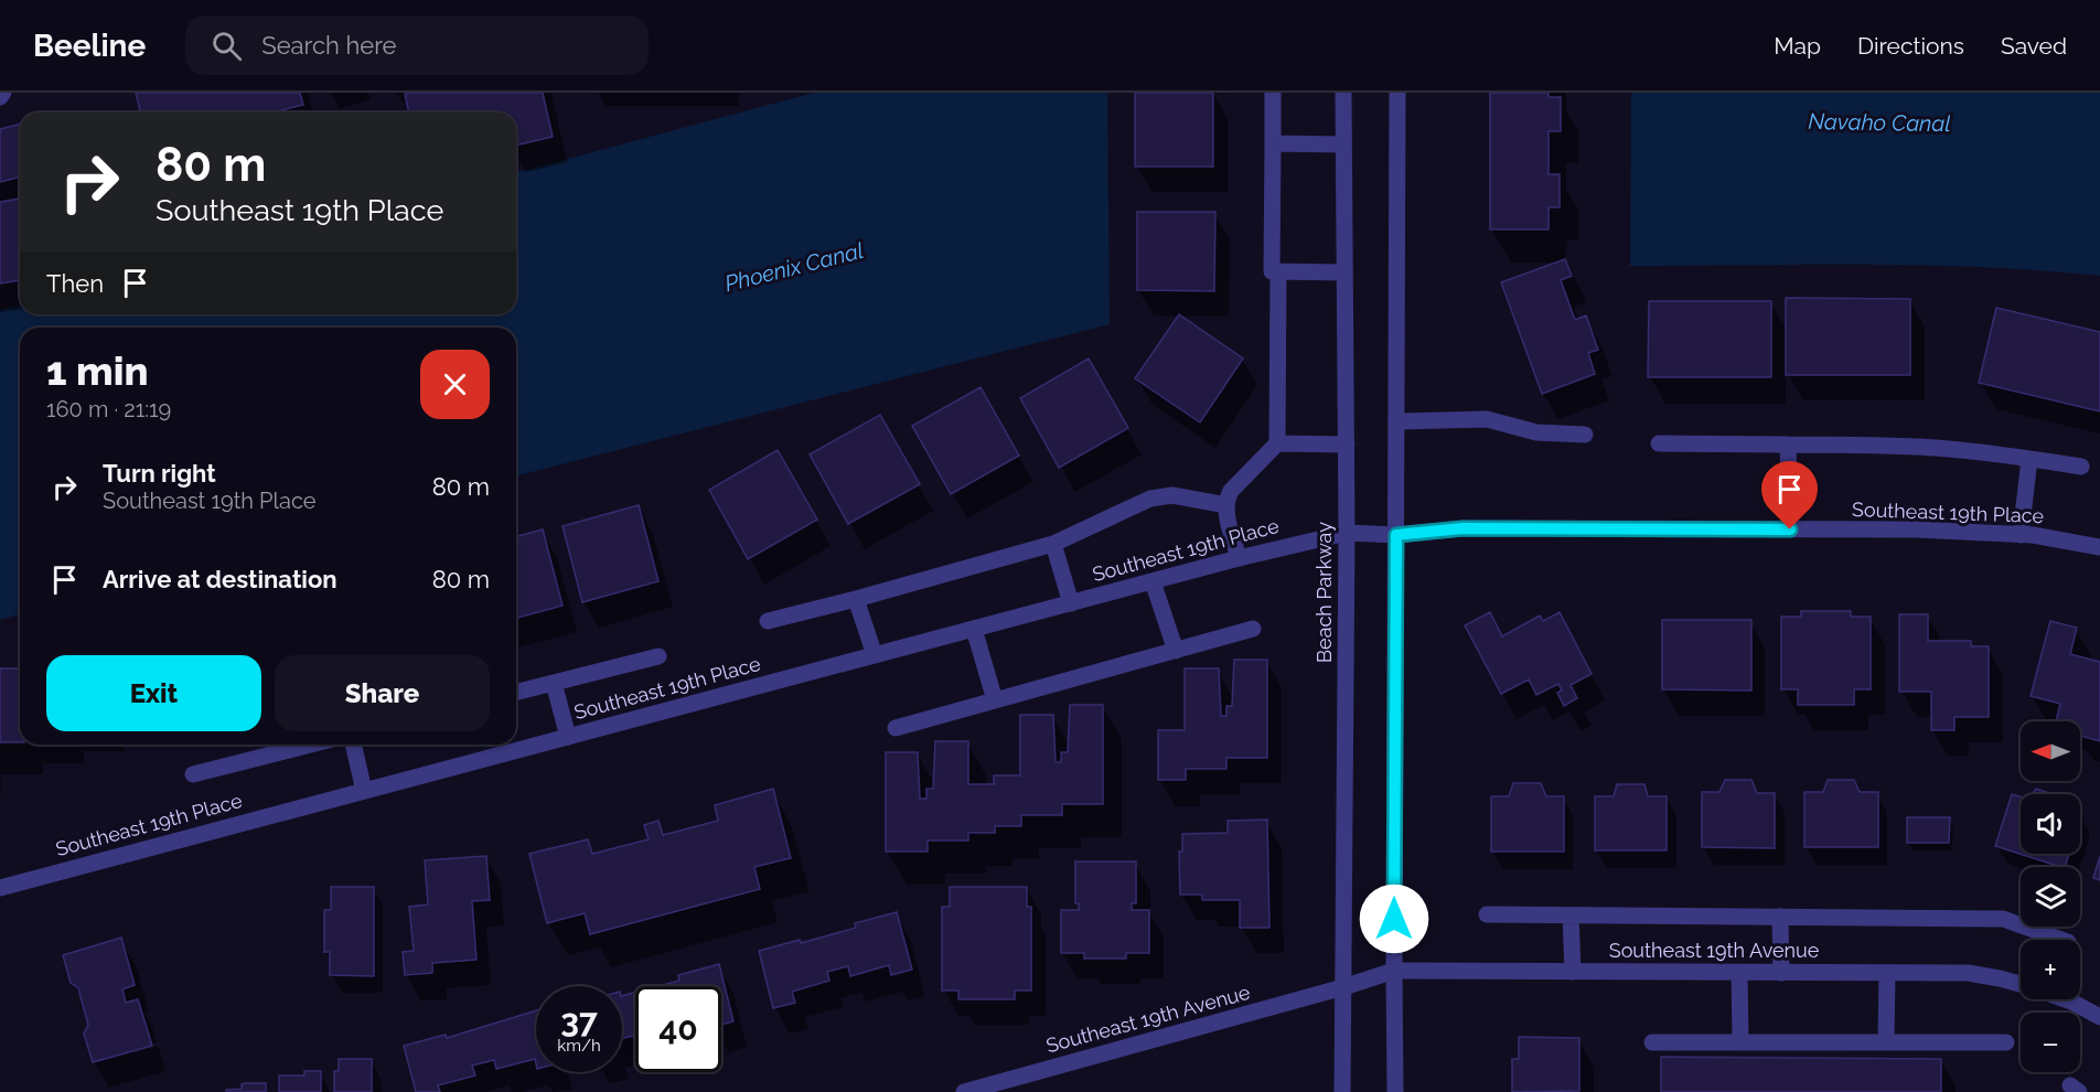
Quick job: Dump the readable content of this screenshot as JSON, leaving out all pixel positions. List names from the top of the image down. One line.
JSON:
{"streets":{"street":["Southeast 19th Place","Beach Parkway","Southeast 19th Avenue"]},"crossings":[["Southeast 19th Place","Beach Parkway"],["Beach Parkway","Southeast 19th Avenue"]],"water":["Navaho Canal","Phoenix Canal"],"north":"left","page":{"header":"Beeline","search":"Search here","nav":["Map","Directions","Saved"],"turn":["80 m","Southeast 19th Place"],"then":"Then","heading":["1 min","160 m · 21:19"],"list":[{"name":"Turn right","note":"Southeast 19th Place","value":"80 m"},{"name":"Arrive at destination","value":"80 m"}],"buttons":["Exit","Share"],"map_buttons":["+","−"],"speed":"37 km/h","limit":"40"}}
